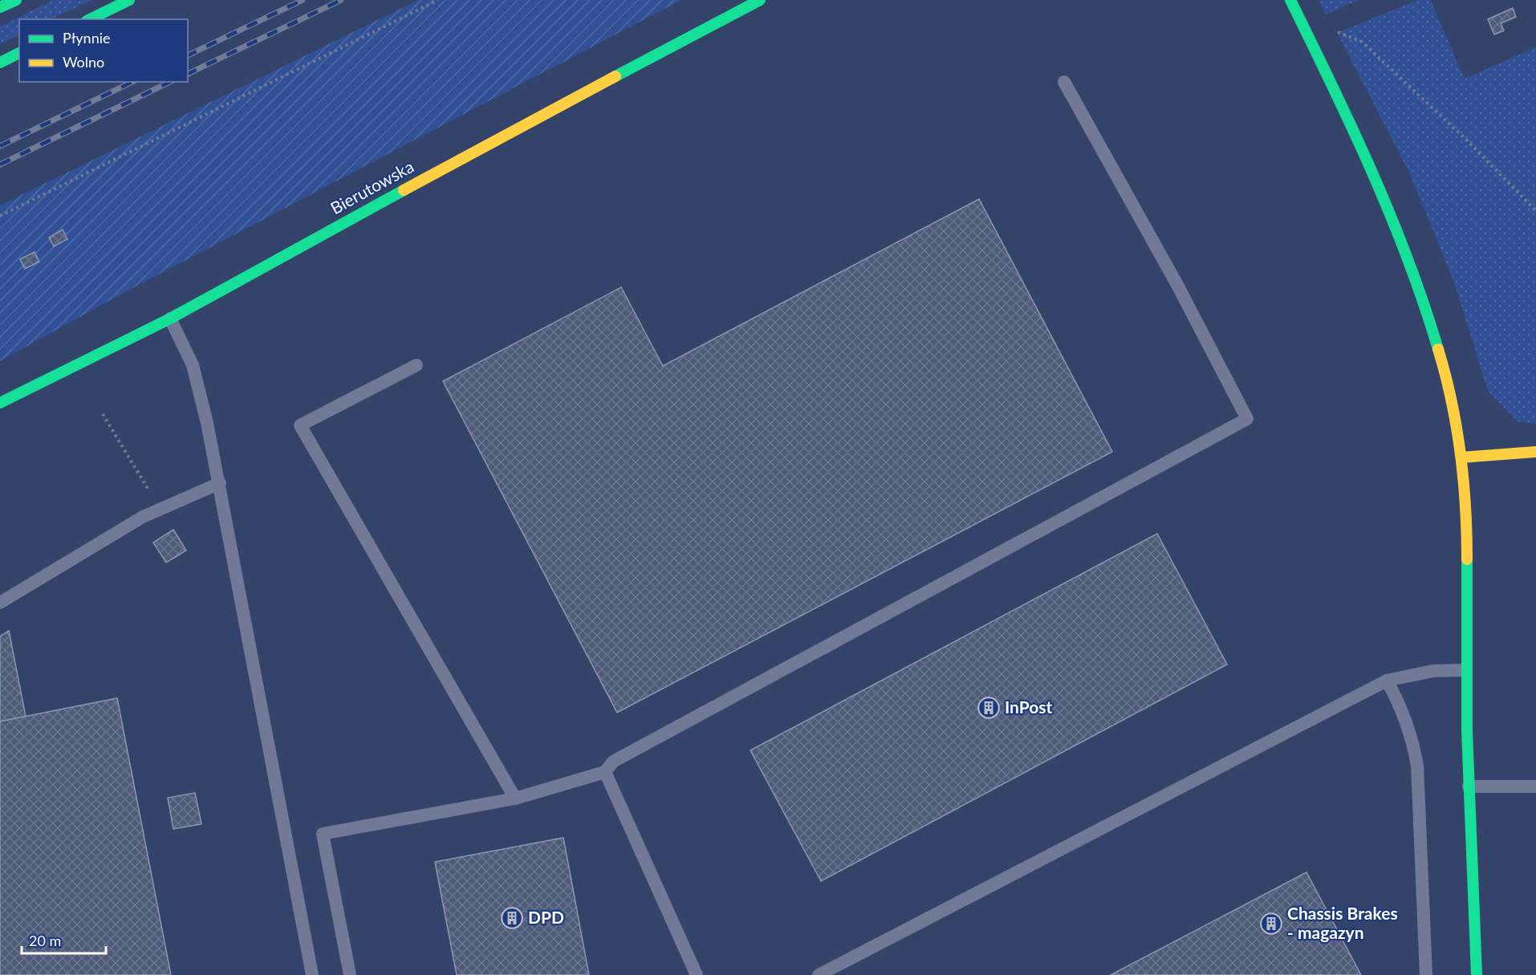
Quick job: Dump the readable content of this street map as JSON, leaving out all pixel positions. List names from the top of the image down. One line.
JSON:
{"streets":{"street":["Bierutowska"]},"places":{"building":["InPost","DPD","Chassis Brakes - magazyn"]},"legend":["Płynnie","Wolno"],"scale_bar":"20 m"}
